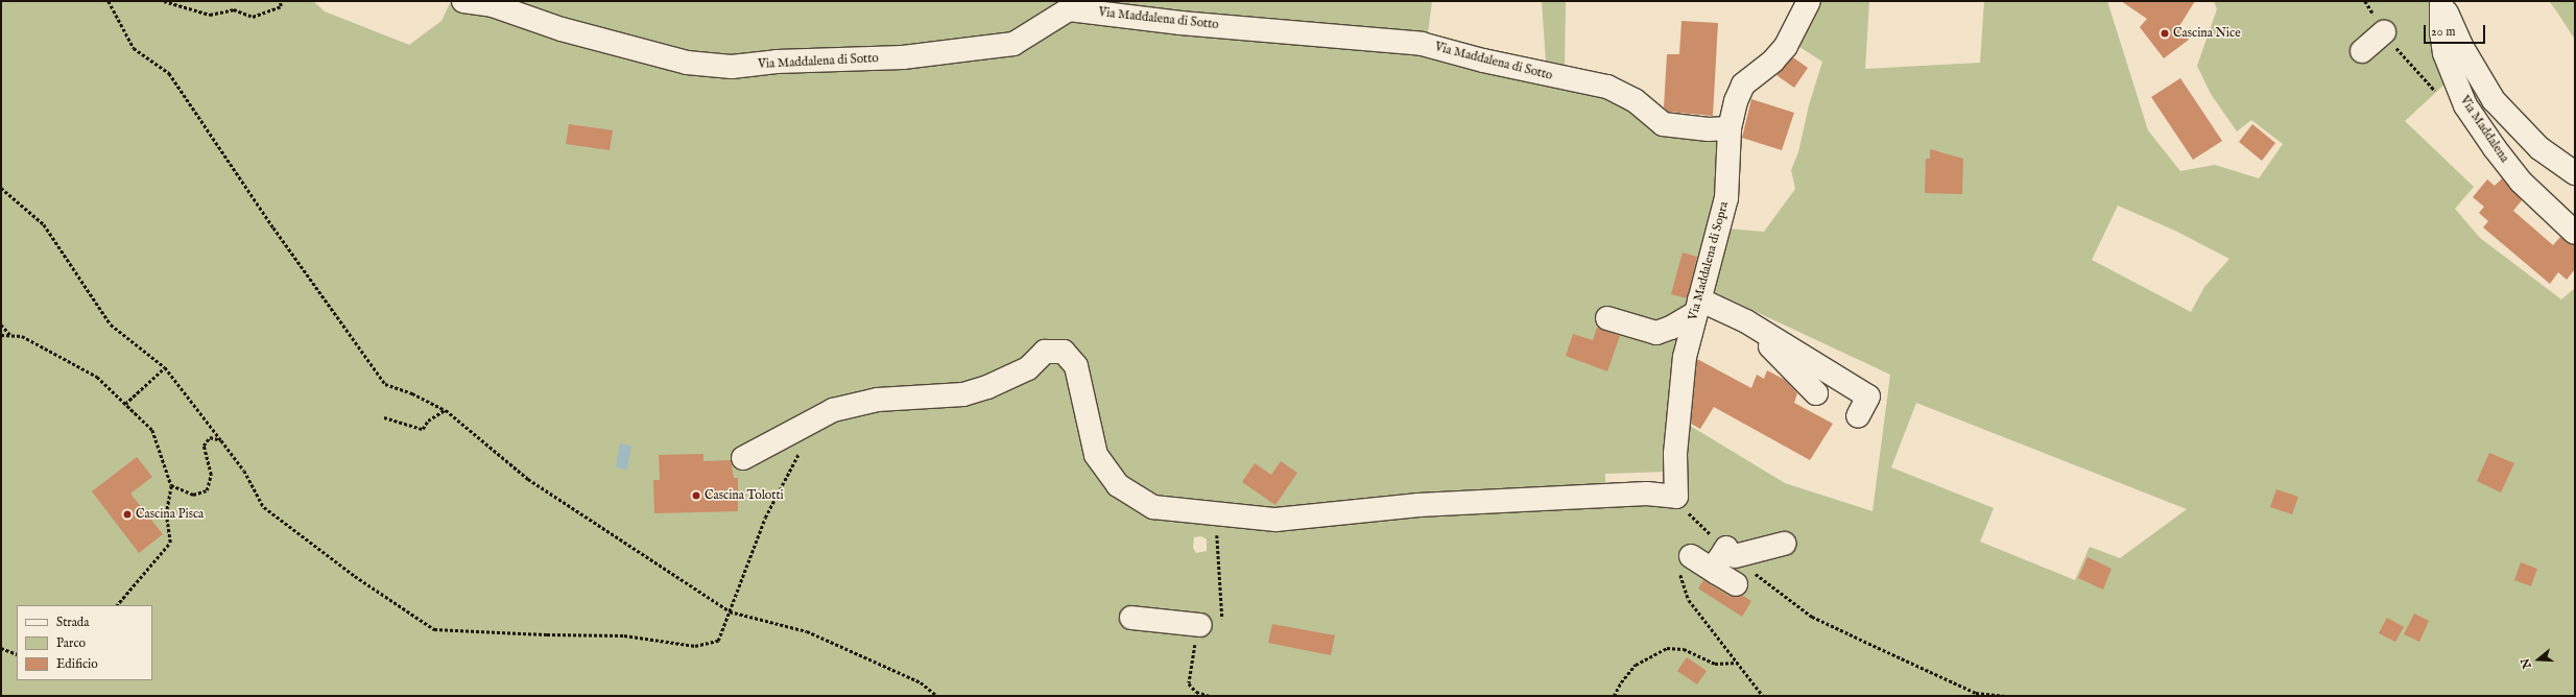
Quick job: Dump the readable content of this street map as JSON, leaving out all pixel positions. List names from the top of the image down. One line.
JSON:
{"streets":{"street":["Via Maddalena di Sotto","Via Maddalena","Via Maddalena di Sopra"]},"crossings":[["Via Maddalena di Sotto","Via Maddalena di Sopra"]],"places":["Cascina Nice","Cascina Tolotti","Cascina Pisca"],"legend":["Strada","Parco","Edificio"],"scale_bar":"20 m","north":"left"}
